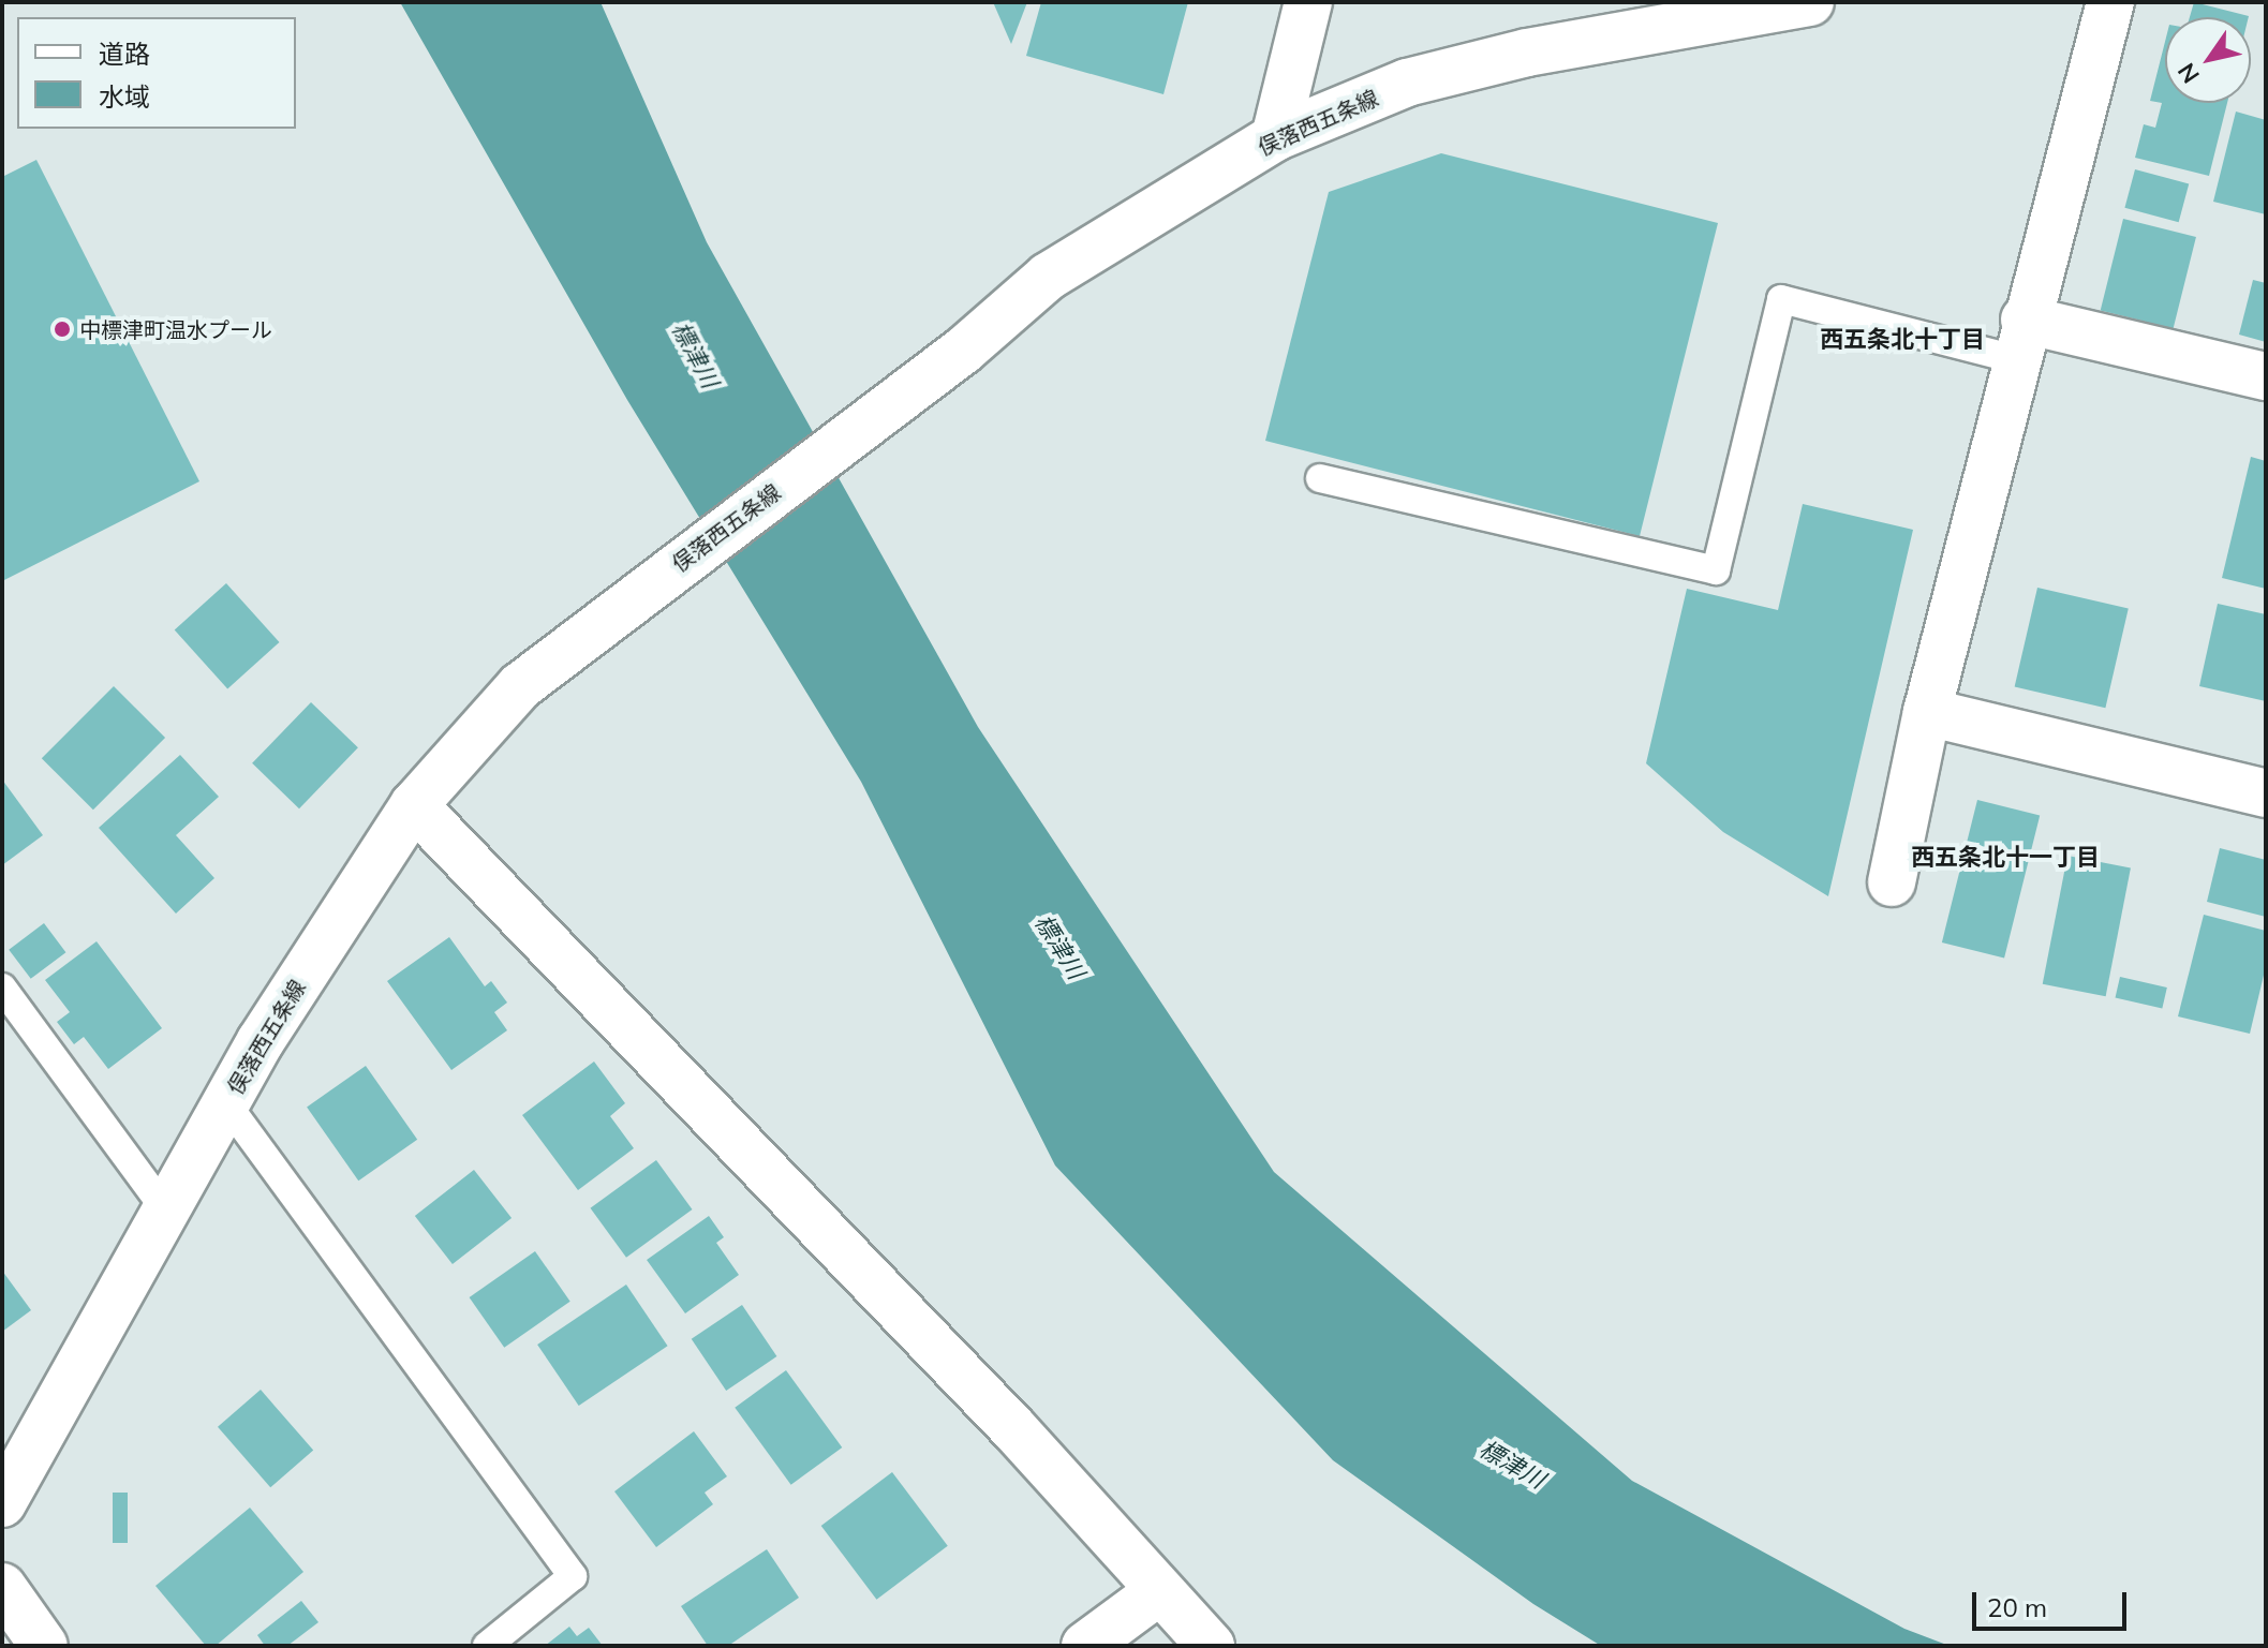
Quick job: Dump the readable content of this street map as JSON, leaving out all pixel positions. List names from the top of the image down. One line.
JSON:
{"streets":{"street":["俣落西五条線"]},"districts":["西五条北十丁目","西五条北十一丁目"],"water":["標津川"],"places":["中標津町温水プール"],"legend":["道路","水域"],"scale_bar":"20 m","north":"bottom left"}
